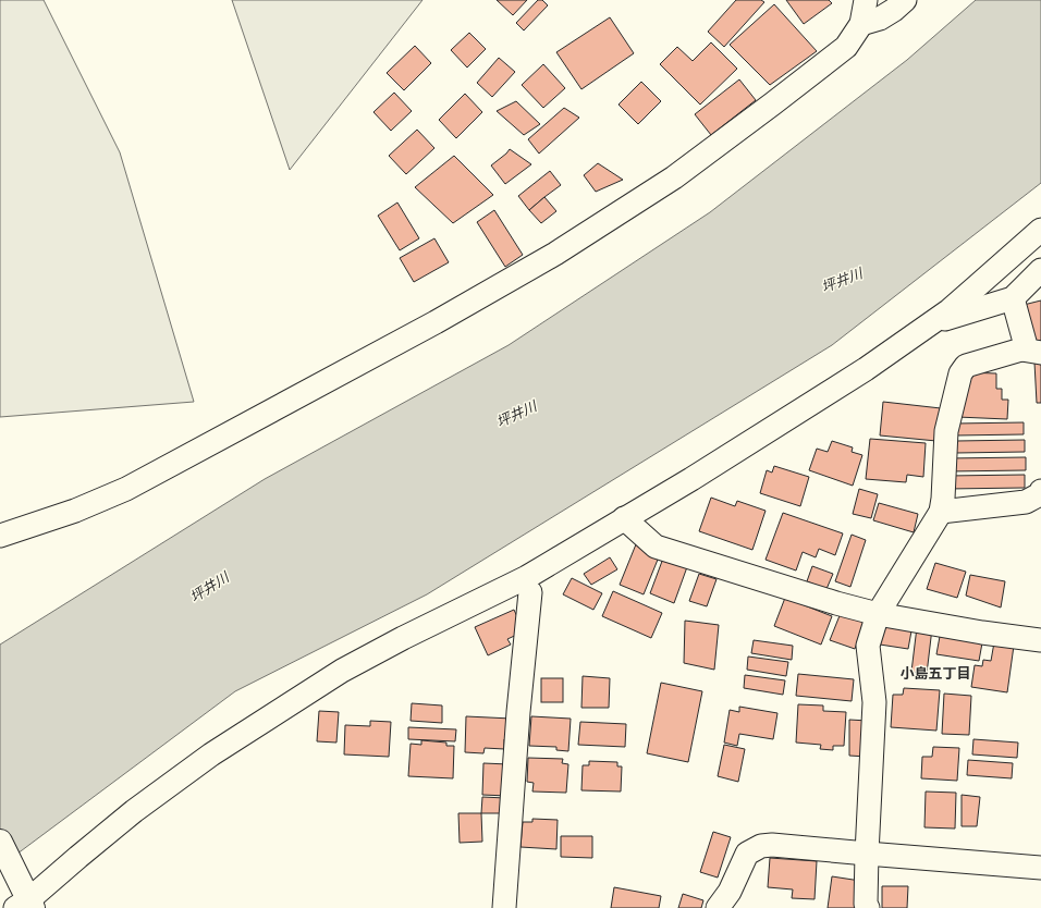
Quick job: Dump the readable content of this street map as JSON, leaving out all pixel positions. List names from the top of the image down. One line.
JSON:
{"districts":["小島五丁目"],"water":["坪井川"]}
